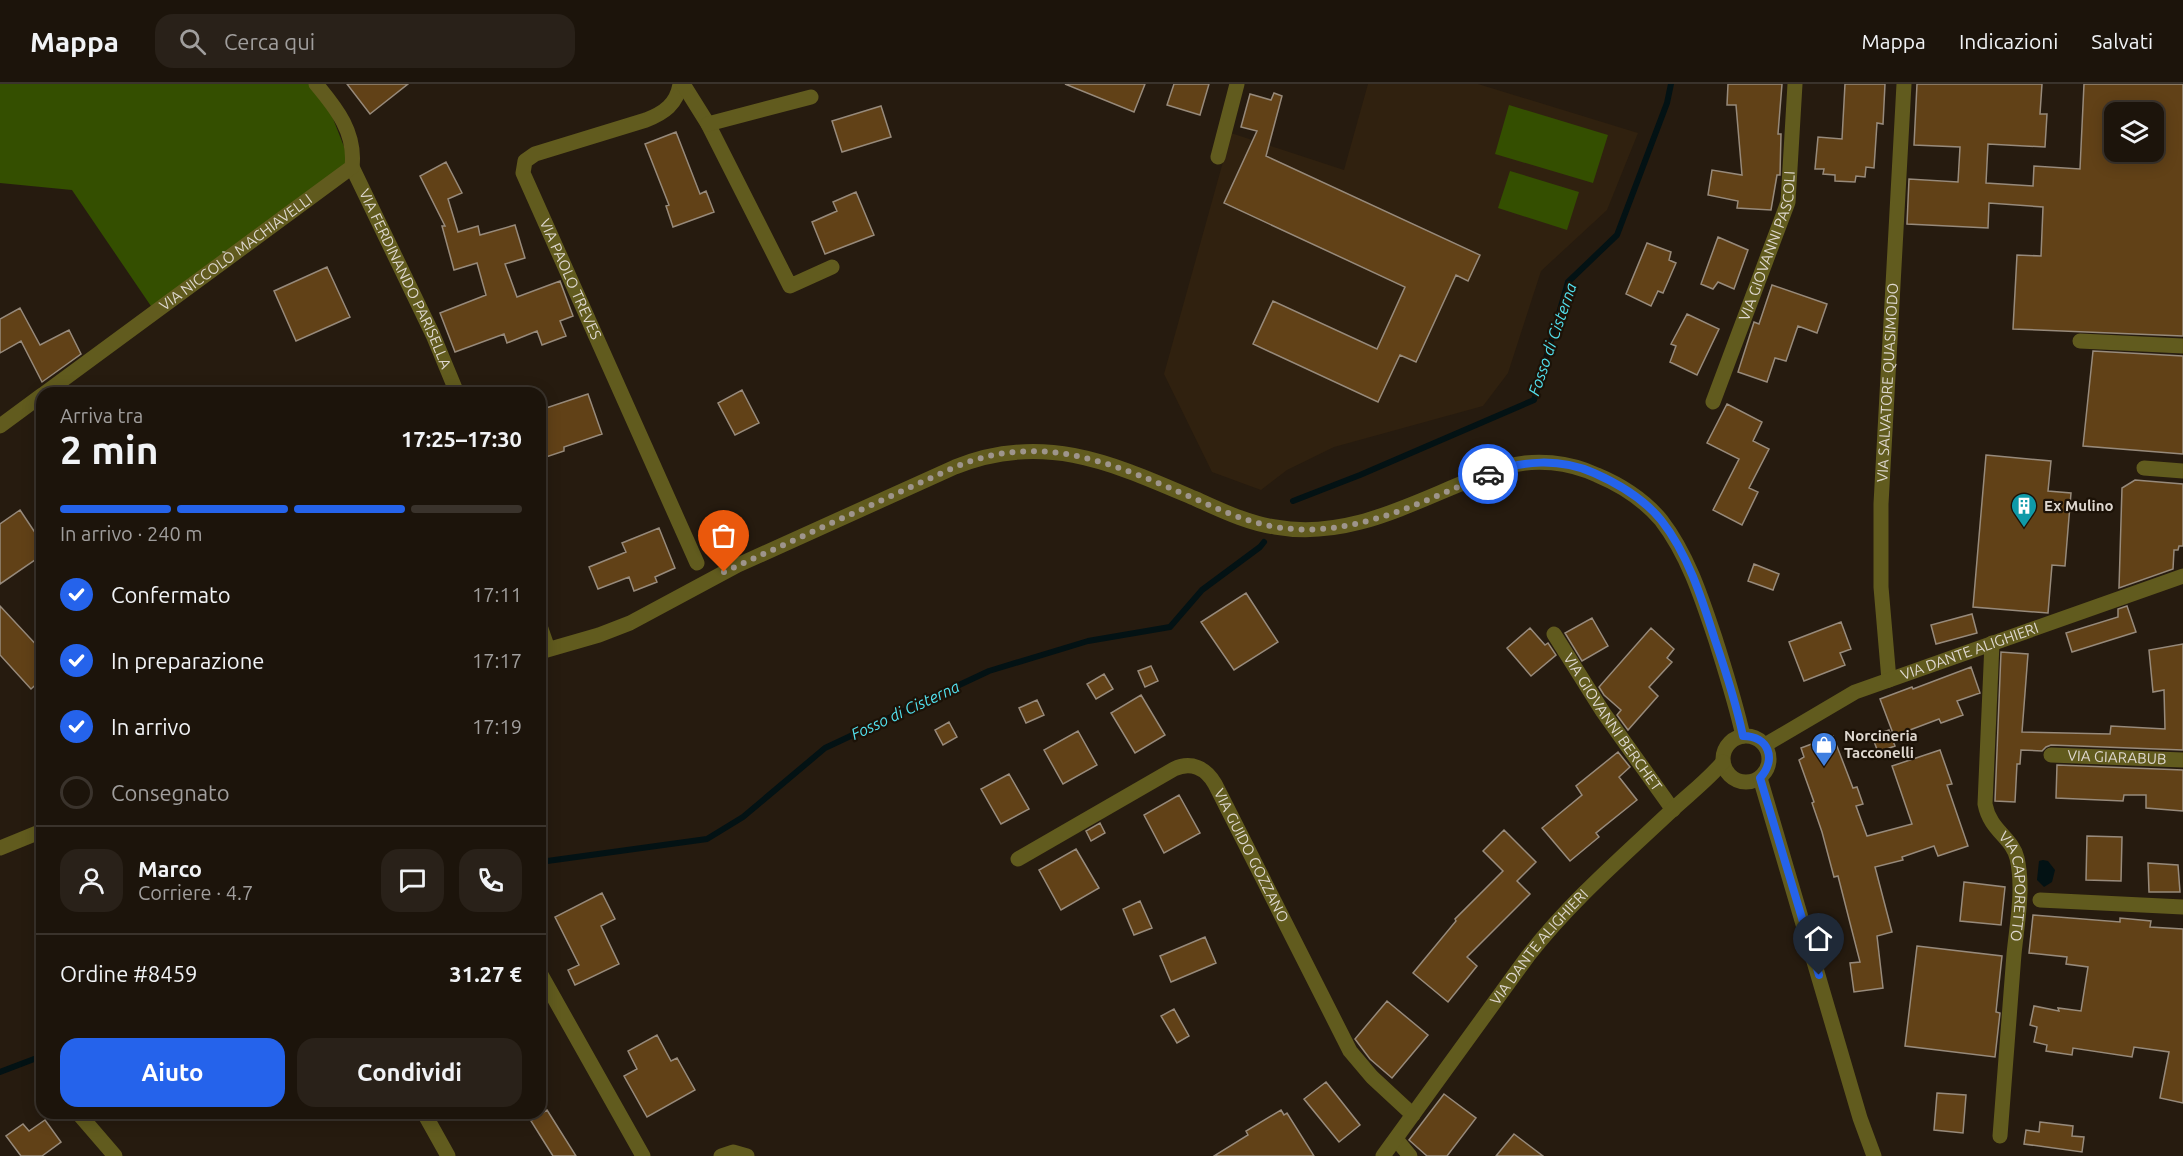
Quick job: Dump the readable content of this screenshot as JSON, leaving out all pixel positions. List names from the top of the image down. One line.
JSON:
{"streets":{"street":["VIA GIOVANNI PASCOLI","VIA NICCOLÒ MACHIAVELLI","VIA FERDINANDO PARISELLA","VIA PAOLO TREVES","VIA SALVATORE QUASIMODO","VIA DANTE ALIGHIERI","VIA GIOVANNI BERCHET","VIA GIARABUB","VIA GUIDO GOZZANO","VIA CAPORETTO"]},"crossings":[["VIA NICCOLÒ MACHIAVELLI","VIA FERDINANDO PARISELLA"],["VIA SALVATORE QUASIMODO","VIA DANTE ALIGHIERI"],["VIA DANTE ALIGHIERI","VIA GIOVANNI BERCHET"],["VIA DANTE ALIGHIERI","VIA GUIDO GOZZANO"],["VIA DANTE ALIGHIERI","VIA CAPORETTO"]],"water":["Fosso di Cisterna"],"places":{"building":["Ex Mulino"],"shop":["Norcineria Tacconelli"]},"page":{"header":"Mappa","search":"Cerca qui","nav":["Mappa","Indicazioni","Salvati"],"heading":["2 min","Arriva tra","17:25–17:30"],"panel":["Marco","Corriere · 4.7","Ordine #8459","31.27 €"],"bar":"In arrivo · 240 m","list":[["Confermato","17:11"],["In preparazione","17:17"],["In arrivo","17:19"],"Consegnato"],"buttons":["Aiuto","Condividi"]}}
